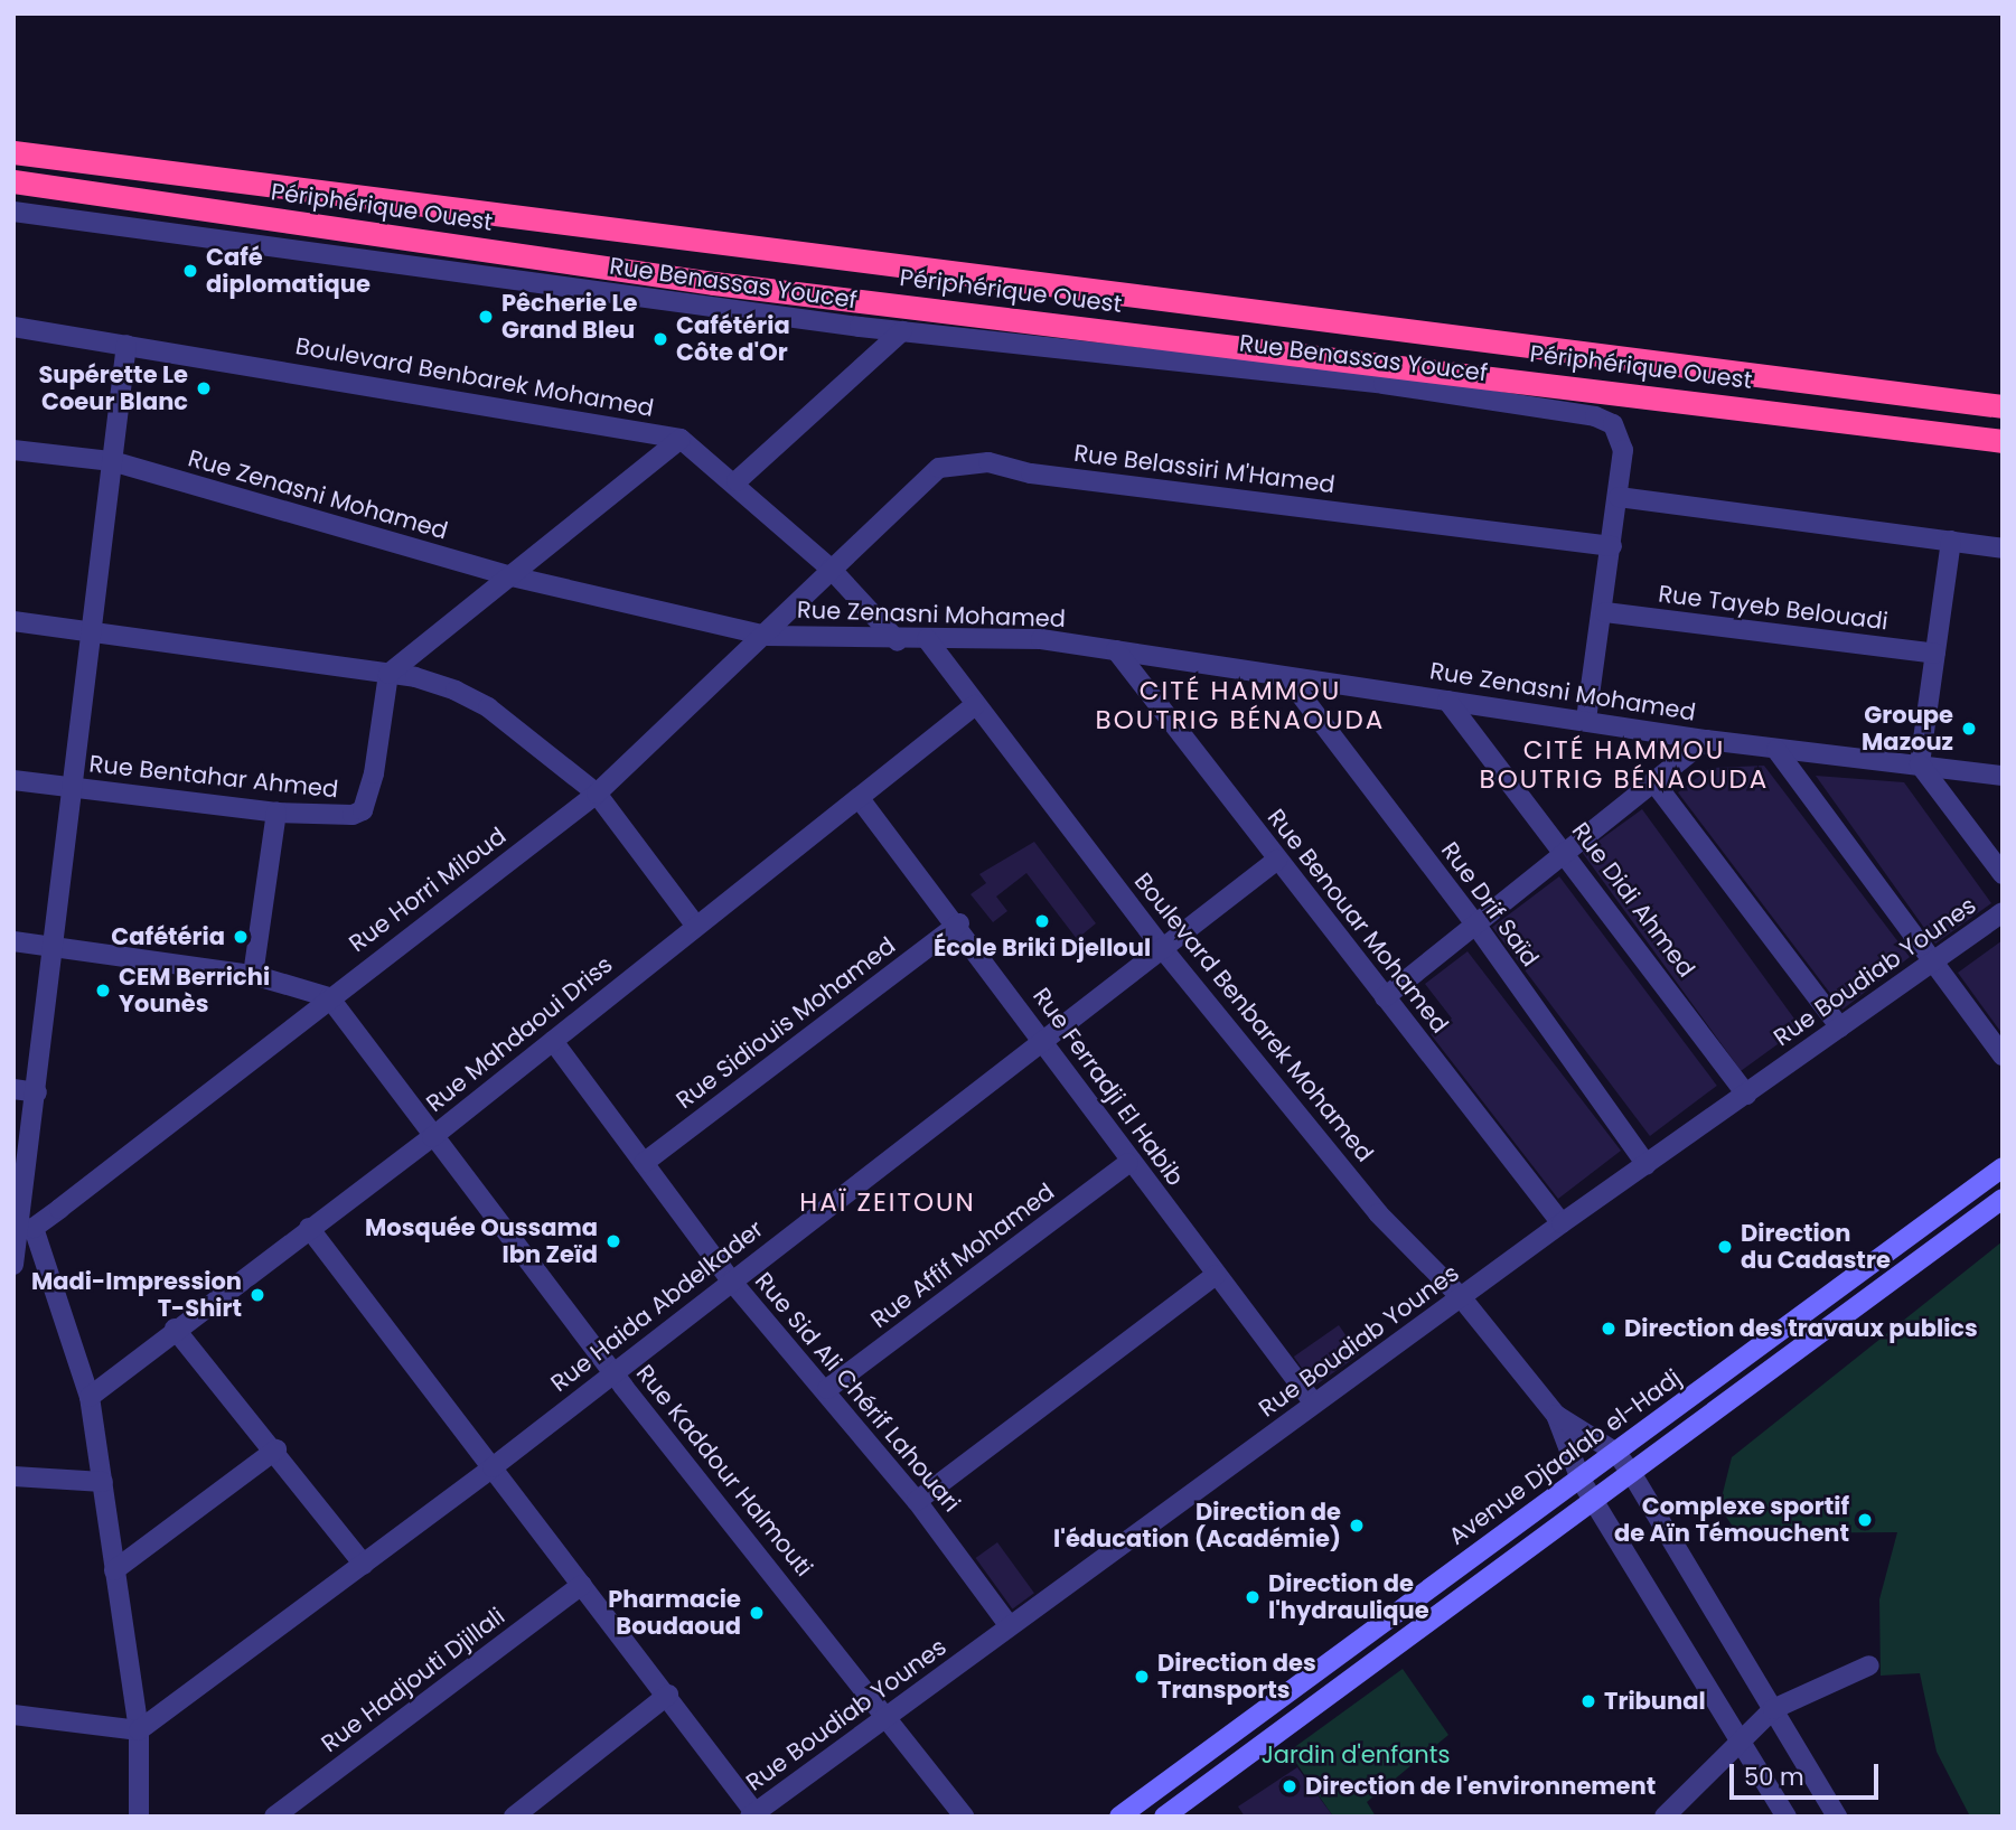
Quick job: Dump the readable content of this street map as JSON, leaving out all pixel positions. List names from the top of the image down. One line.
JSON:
{"streets":{"highway":["Périphérique Ouest"],"main road":["Avenue Djaalab el-Hadj"],"street":["Rue Benassas Youcef","Boulevard Benbarek Mohamed","Rue Belassiri M'Hamed","Rue Zenasni Mohamed","Rue Tayeb Belouadi","Rue Bentahar Ahmed","Rue Horri Miloud","Rue Didi Ahmed","Rue Drif Saïd","Rue Benouar Mohamed","Rue Boudiab Younes","Rue Sidiouis Mohamed","Rue Mahdaoui Driss","Rue Ferradji El Habib","Rue Affif Mohamed","Rue Haida Abdelkader","Rue Sid Ali Chérif Lahouari","Rue Kaddour Halmouti","Rue Hadjouti Djillali"]},"crossings":[["Rue Benassas Youcef","Rue Belassiri M'Hamed"],["Rue Benassas Youcef","Rue Zenasni Mohamed"],["Rue Benassas Youcef","Rue Tayeb Belouadi"],["Boulevard Benbarek Mohamed","Rue Belassiri M'Hamed"],["Boulevard Benbarek Mohamed","Rue Zenasni Mohamed"],["Boulevard Benbarek Mohamed","Rue Horri Miloud"],["Boulevard Benbarek Mohamed","Rue Boudiab Younes"],["Boulevard Benbarek Mohamed","Rue Mahdaoui Driss"],["Boulevard Benbarek Mohamed","Rue Haida Abdelkader"],["Boulevard Benbarek Mohamed","Avenue Djaalab el-Hadj"],["Rue Belassiri M'Hamed","Rue Horri Miloud"],["Rue Zenasni Mohamed","Rue Horri Miloud"],["Rue Zenasni Mohamed","Rue Didi Ahmed"],["Rue Zenasni Mohamed","Rue Drif Saïd"],["Rue Zenasni Mohamed","Rue Benouar Mohamed"],["Rue Horri Miloud","Rue Kaddour Halmouti"],["Rue Didi Ahmed","Rue Boudiab Younes"],["Rue Drif Saïd","Rue Boudiab Younes"],["Rue Benouar Mohamed","Rue Boudiab Younes"],["Rue Benouar Mohamed","Rue Haida Abdelkader"],["Rue Boudiab Younes","Rue Ferradji El Habib"],["Rue Boudiab Younes","Rue Sid Ali Chérif Lahouari"],["Rue Boudiab Younes","Rue Kaddour Halmouti"],["Rue Sidiouis Mohamed","Rue Ferradji El Habib"],["Rue Sidiouis Mohamed","Rue Sid Ali Chérif Lahouari"],["Rue Mahdaoui Driss","Rue Ferradji El Habib"],["Rue Mahdaoui Driss","Rue Sid Ali Chérif Lahouari"],["Rue Mahdaoui Driss","Rue Kaddour Halmouti"],["Rue Ferradji El Habib","Rue Affif Mohamed"],["Rue Ferradji El Habib","Rue Haida Abdelkader"],["Rue Affif Mohamed","Rue Sid Ali Chérif Lahouari"],["Rue Haida Abdelkader","Rue Sid Ali Chérif Lahouari"],["Rue Haida Abdelkader","Rue Kaddour Halmouti"]],"districts":["CITÉ HAMMOU BOUTRIG BÉNAOUDA","CITÉ HAMMOU BOUTRIG BÉNAOUDA","HAÏ ZEITOUN"],"parks":["Jardin d'enfants"],"places":["Café diplomatique","Pêcherie Le Grand Bleu","Cafétéria Côte d'Or","Supérette Le Coeur Blanc","Groupe Mazouz","École Briki Djelloul","Cafétéria","CEM Berrichi Younès","Mosquée Oussama Ibn Zeïd","Direction du Cadastre","Madi-Impression T-Shirt","Direction des travaux publics","Complexe sportif de Aïn Témouchent","Direction de l'éducation (Académie)","Direction de l'hydraulique","Pharmacie Boudaoud","Direction des Transports","Tribunal","Direction de l'environnement"],"scale_bar":"50 m"}
